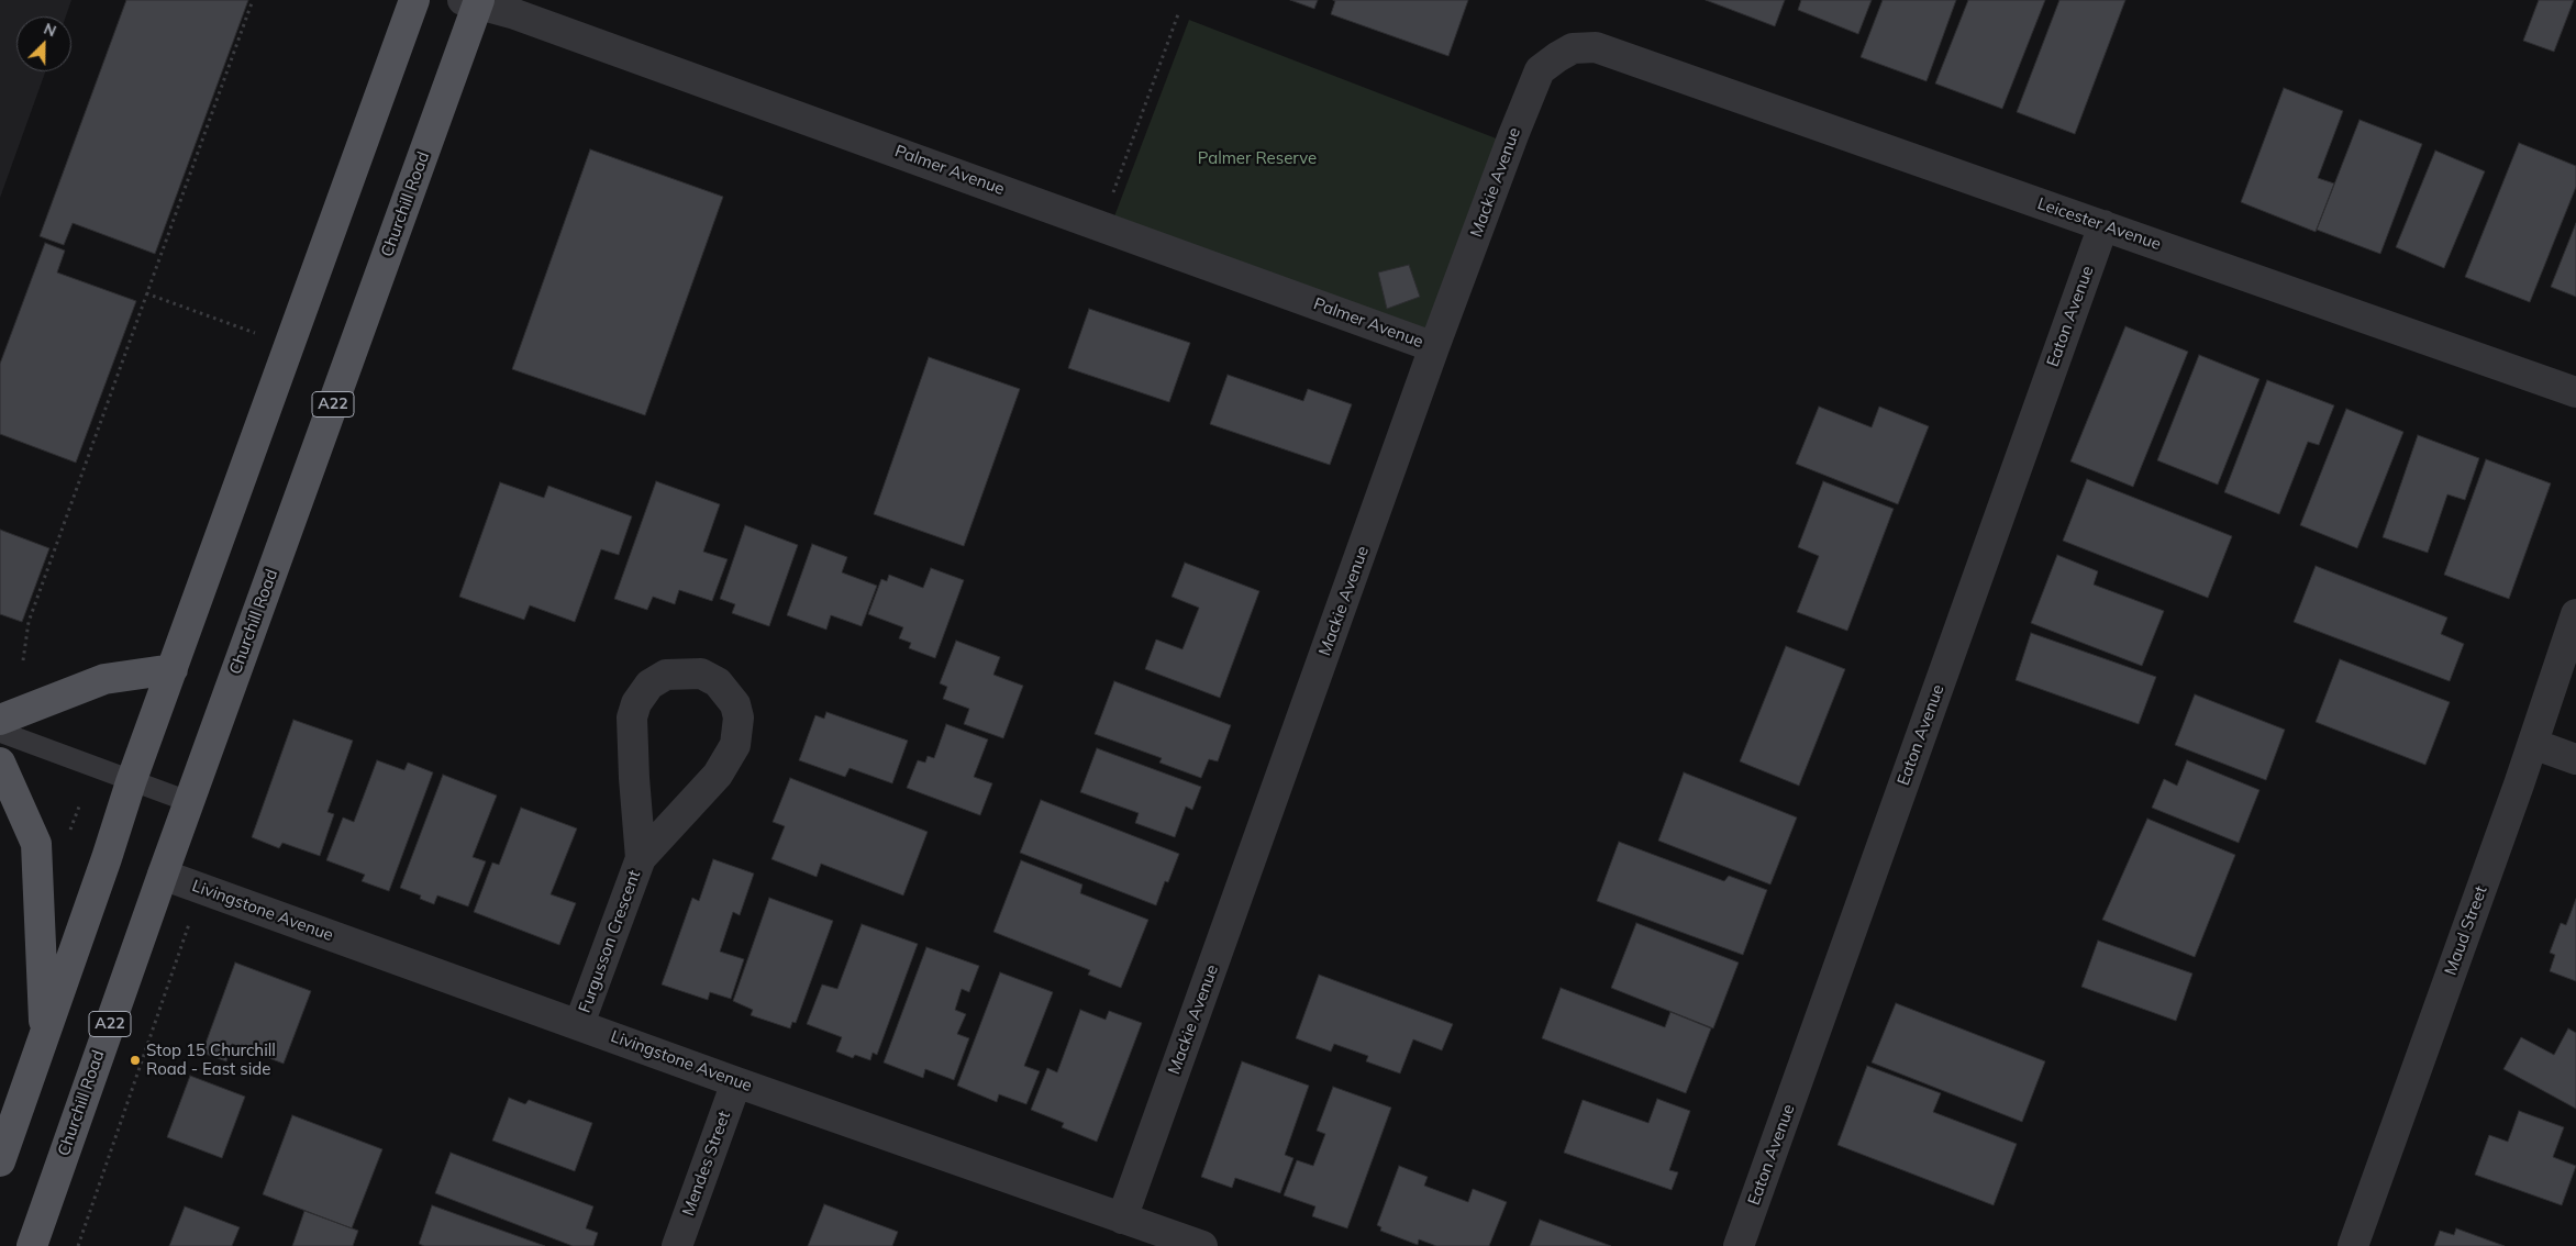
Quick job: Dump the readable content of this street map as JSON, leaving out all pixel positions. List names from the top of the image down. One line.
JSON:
{"streets":{"main road":["Churchill Road","A22"],"street":["Palmer Avenue","Mackie Avenue","Leicester Avenue","Eaton Avenue","Livingstone Avenue","Maud Street","Furgusson Crescent","Mendes Street"]},"crossings":[["Palmer Avenue","Mackie Avenue"],["Palmer Avenue","Churchill Road"],["Mackie Avenue","Leicester Avenue"],["Mackie Avenue","Livingstone Avenue"],["Churchill Road","Livingstone Avenue"],["Leicester Avenue","Eaton Avenue"],["Livingstone Avenue","Furgusson Crescent"],["Livingstone Avenue","Mendes Street"]],"parks":["Palmer Reserve"],"places":["Stop 15 Churchill Road - East side"],"north":"top right"}
